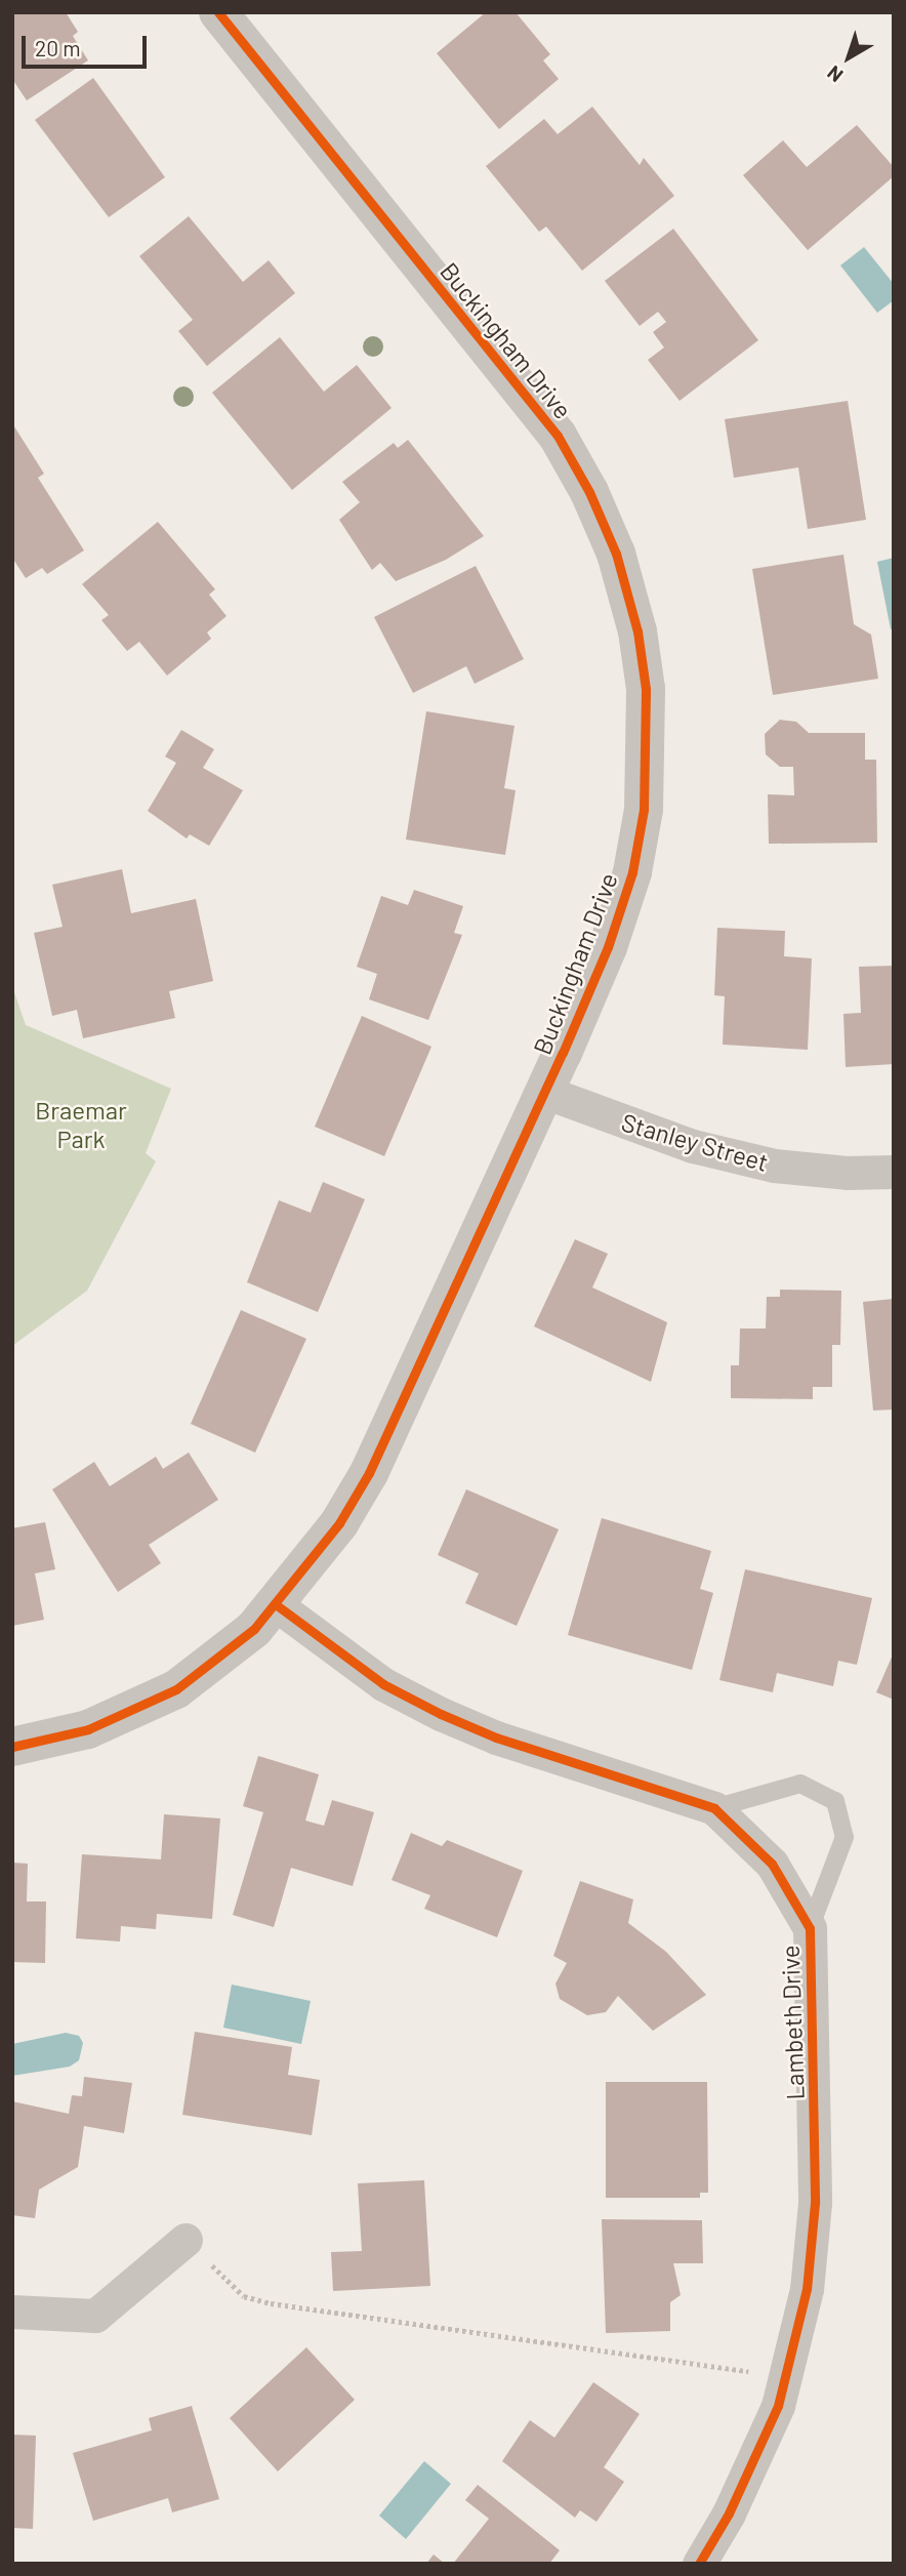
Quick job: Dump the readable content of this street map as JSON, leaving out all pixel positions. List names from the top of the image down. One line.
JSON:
{"streets":{"street":["Buckingham Drive","Stanley Street","Lambeth Drive"]},"crossings":[["Buckingham Drive","Stanley Street"],["Buckingham Drive","Lambeth Drive"]],"parks":["Braemar Park"],"scale_bar":"20 m","north":"bottom left"}
